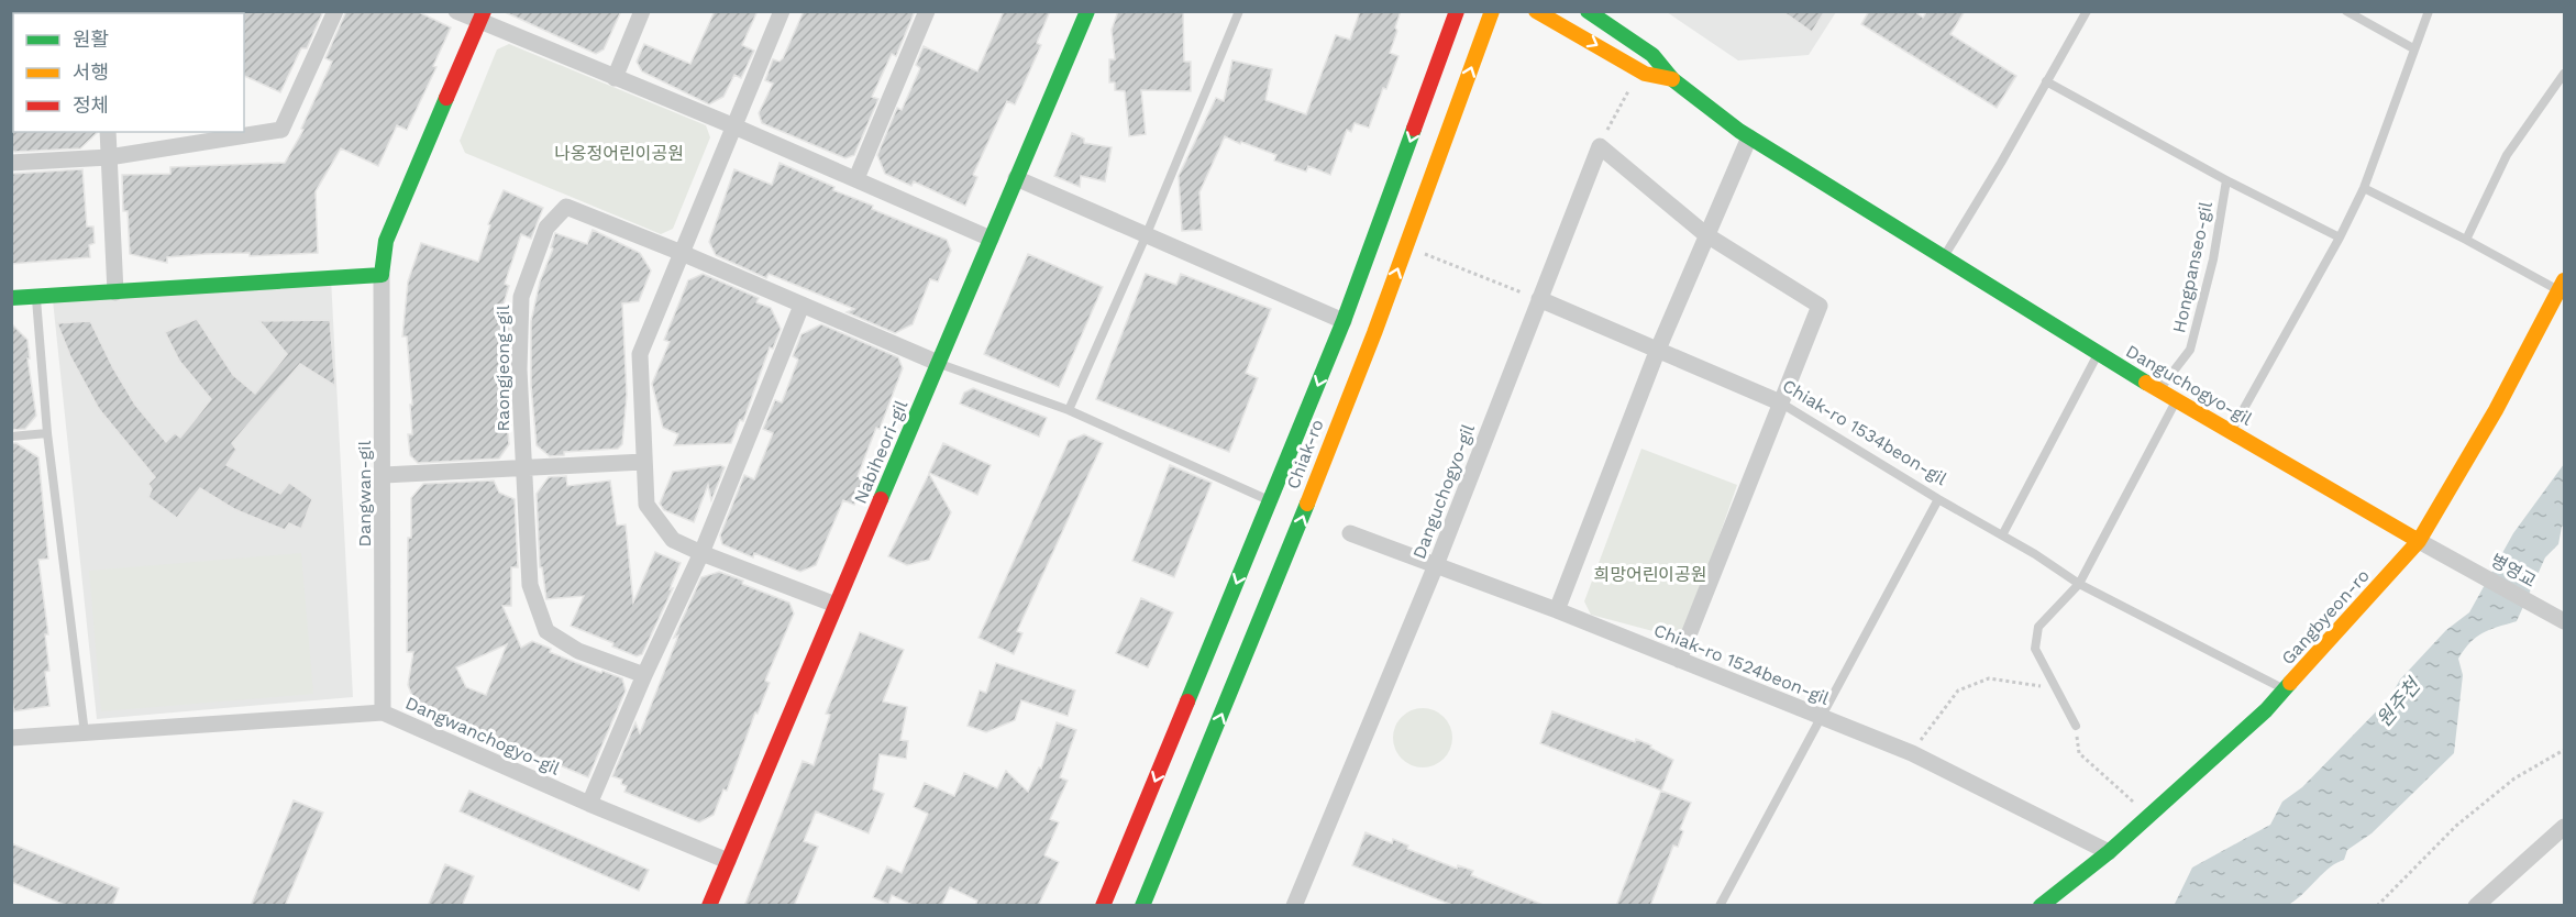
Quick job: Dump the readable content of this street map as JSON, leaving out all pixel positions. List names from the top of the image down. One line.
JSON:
{"streets":{"street":["Raongjeong-gil","Danguchogyo-gil","Chiak-ro 1534beon-gil","Nabiheori-gil","Chiak-ro","Dangwan-gil","병영교","Gangbyeon-ro","Chiak-ro 1524beon-gil","Dangwanchogyo-gil"],"lane":["Hongpanseo-gil"]},"crossings":[["Hongpanseo-gil","Danguchogyo-gil"],["Raongjeong-gil","Nabiheori-gil"],["Raongjeong-gil","Chiak-ro"],["Danguchogyo-gil","Chiak-ro 1534beon-gil"],["Danguchogyo-gil","병영교"],["Danguchogyo-gil","Gangbyeon-ro"],["Danguchogyo-gil","Chiak-ro 1524beon-gil"],["Chiak-ro 1534beon-gil","Gangbyeon-ro"],["Nabiheori-gil","Chiak-ro"],["Nabiheori-gil","Dangwanchogyo-gil"],["Dangwan-gil","Dangwanchogyo-gil"],["병영교","Gangbyeon-ro"],["Gangbyeon-ro","Chiak-ro 1524beon-gil"]],"water":["원주천"],"parks":["나옹정어린이공원","희망어린이공원"],"legend":["원활","서행","정체"]}
